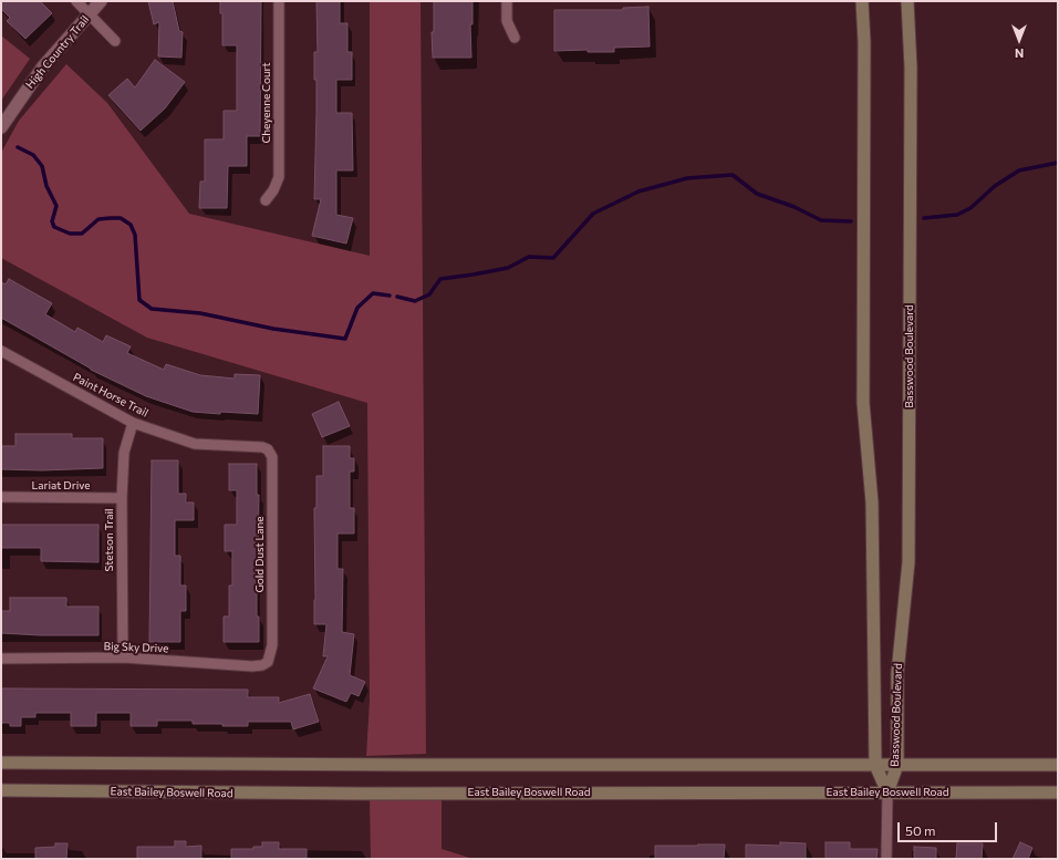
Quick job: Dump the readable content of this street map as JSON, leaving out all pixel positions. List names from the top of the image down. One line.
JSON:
{"streets":{"main road":["Basswood Boulevard","East Bailey Boswell Road"],"street":["High Country Trail","Cheyenne Court","Paint Horse Trail","Lariat Drive","Stetson Trail","Gold Dust Lane","Big Sky Drive"]},"crossings":[["Basswood Boulevard","East Bailey Boswell Road"],["Paint Horse Trail","Stetson Trail"],["Paint Horse Trail","Gold Dust Lane"],["Lariat Drive","Stetson Trail"],["Stetson Trail","Big Sky Drive"],["Gold Dust Lane","Big Sky Drive"]],"scale_bar":"50 m","north":"bottom"}
